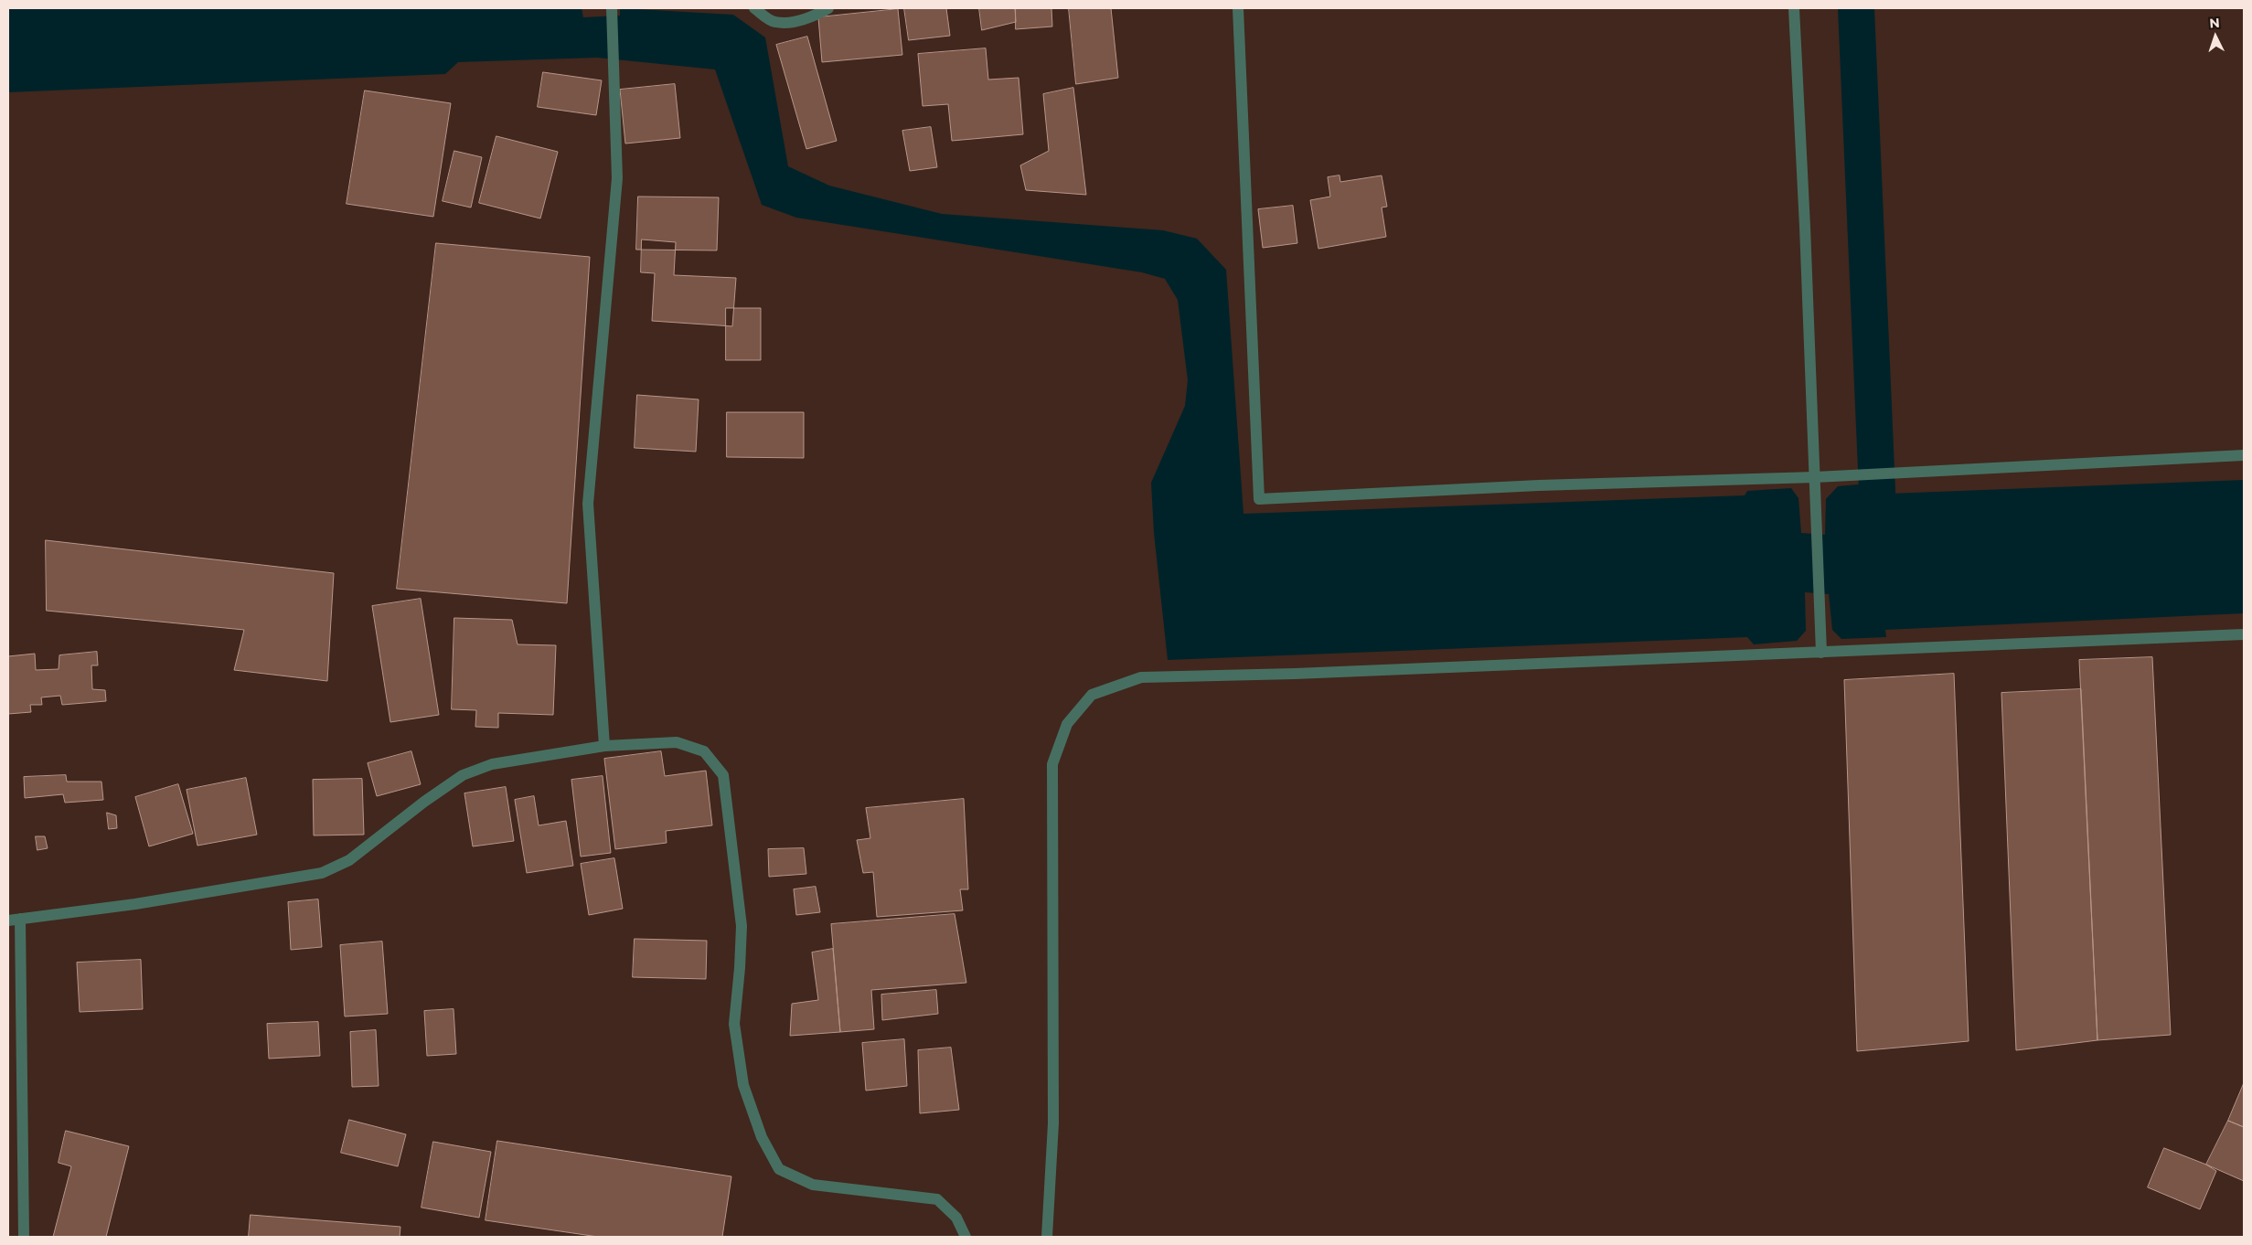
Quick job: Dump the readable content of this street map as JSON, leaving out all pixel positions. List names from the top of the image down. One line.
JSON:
{"north":"top"}
